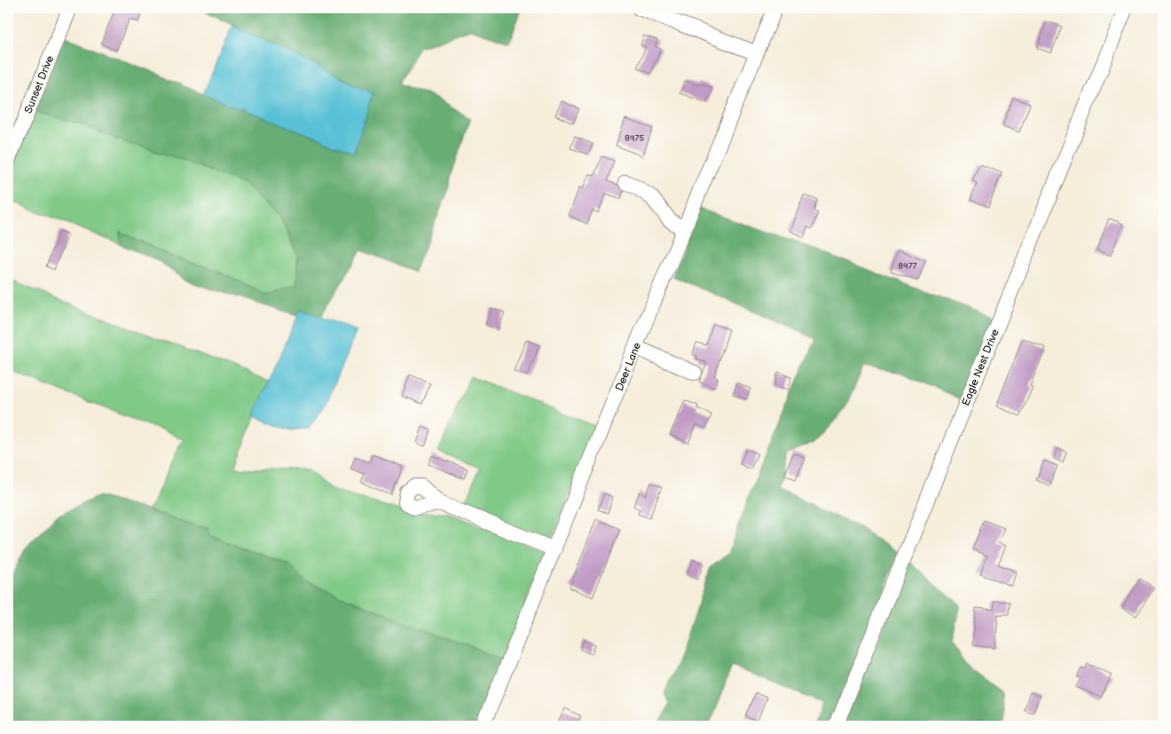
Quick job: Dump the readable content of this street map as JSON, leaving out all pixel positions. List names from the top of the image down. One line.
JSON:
{"streets":{"street":["Sunset Drive","Deer Lane","Eagle Nest Drive"]},"house_numbers":["8975","8977"]}
